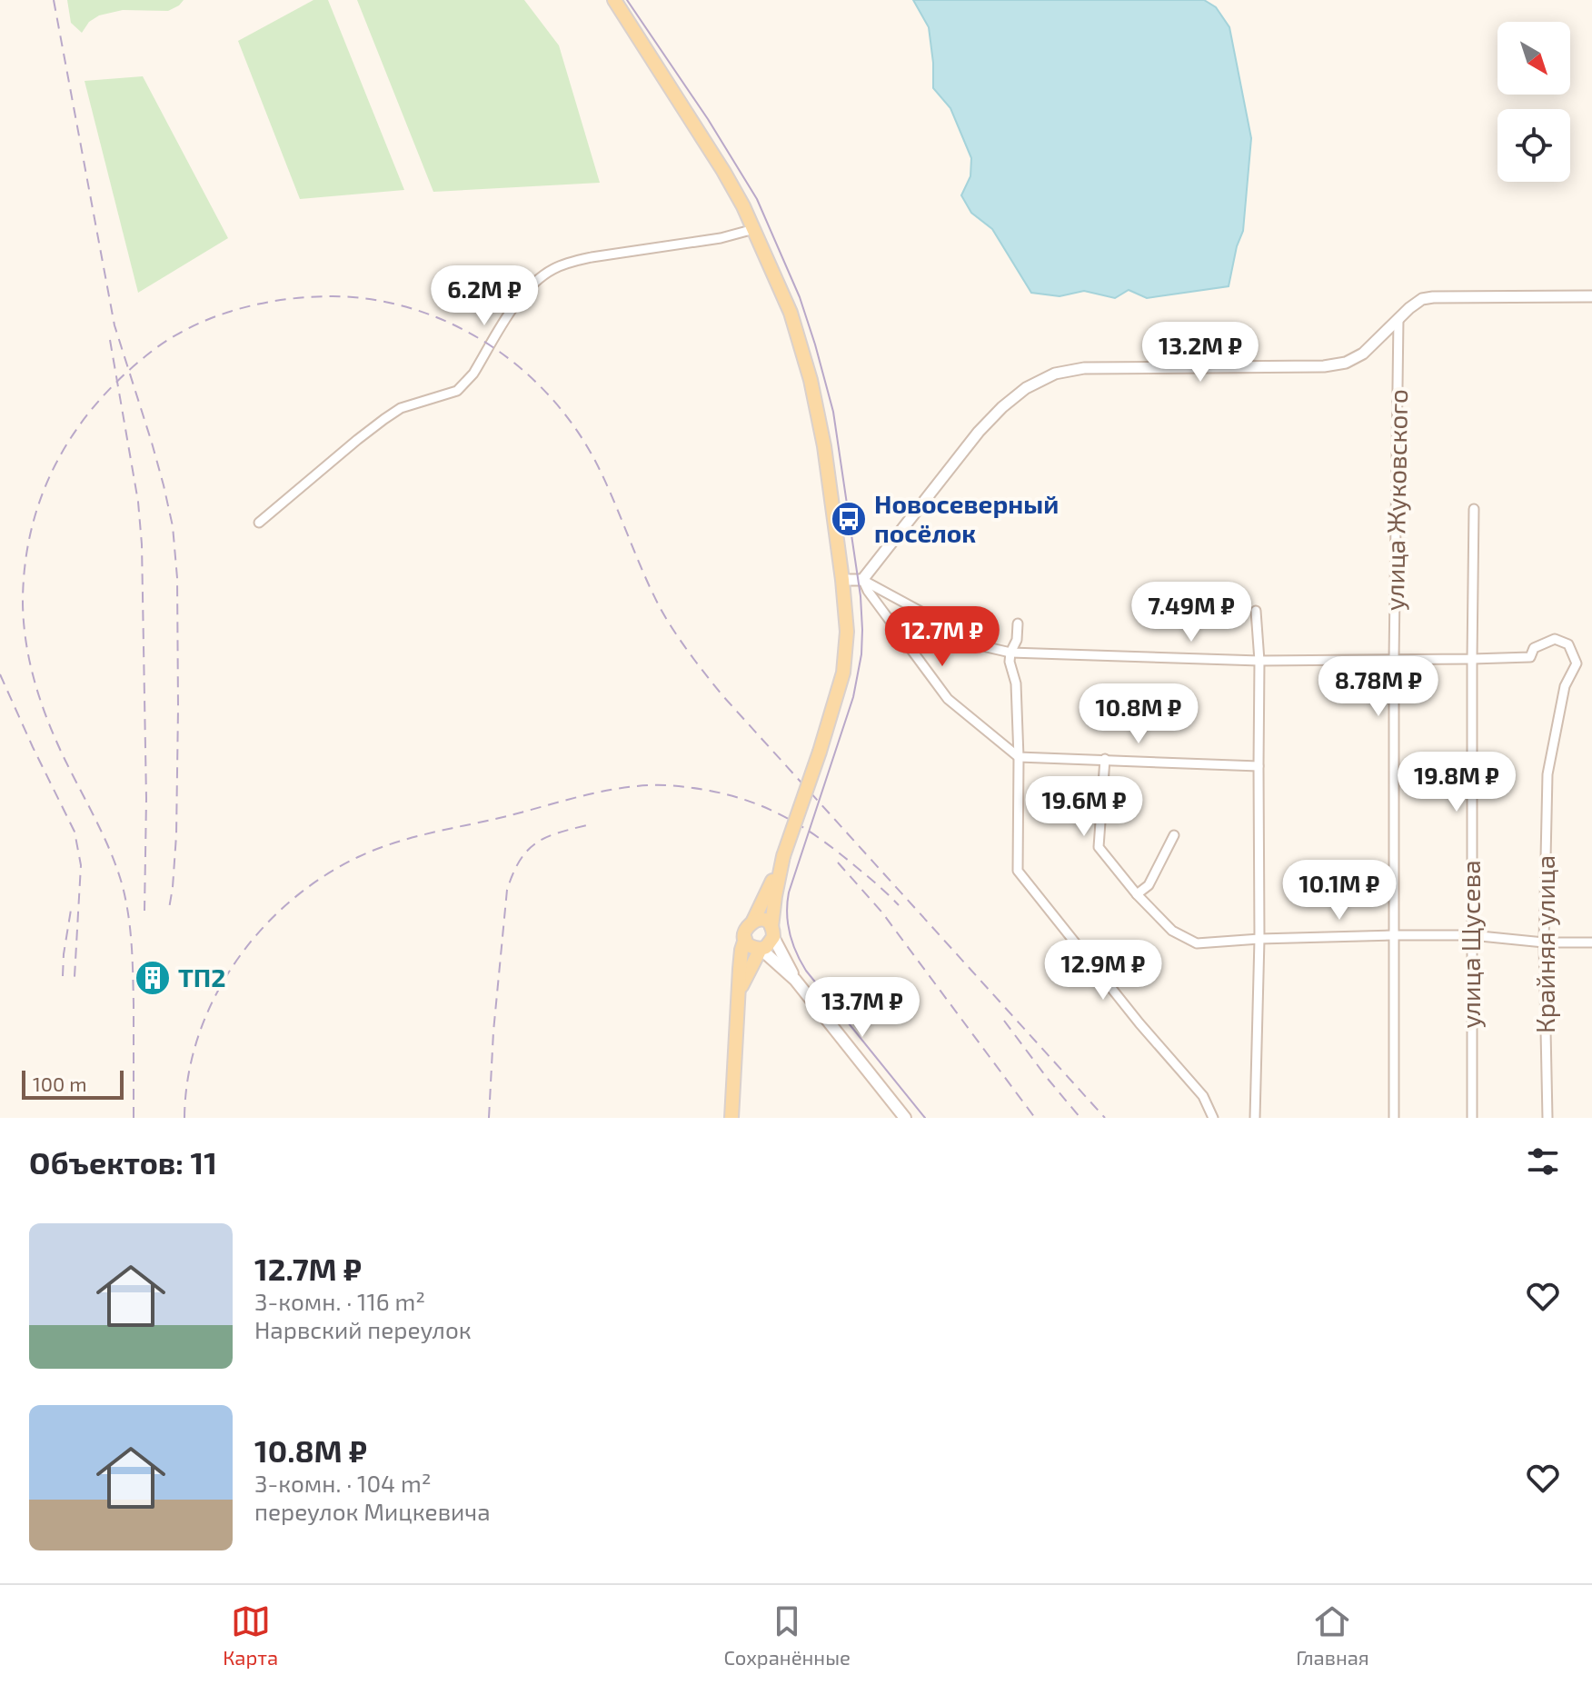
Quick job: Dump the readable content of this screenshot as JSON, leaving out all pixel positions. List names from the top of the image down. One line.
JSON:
{"streets":{"street":["улица Жуковского","улица Щусева","Крайняя улица"]},"crossings":[["улица Щусева","Крайняя улица"]],"places":{"bus stop":["Новосеверный посёлок"],"building":["ТП2"]},"scale_bar":"100 m","north":"bottom right","page":{"price":["6.2M ₽","13.2M ₽","7.49M ₽","12.7M ₽","8.78M ₽","10.8M ₽","19.8M ₽","19.6M ₽","10.1M ₽","12.9M ₽","13.7M ₽"],"scale":"100 m","heading":"Объектов: 11","list":[{"name":"12.7M ₽","note":"3-комн. · 116 m² · Нарвский переулок"},{"name":"10.8M ₽","note":"3-комн. · 104 m² · переулок Мицкевича"}],"tabs":["Карта","Сохранённые","Главная"]}}
